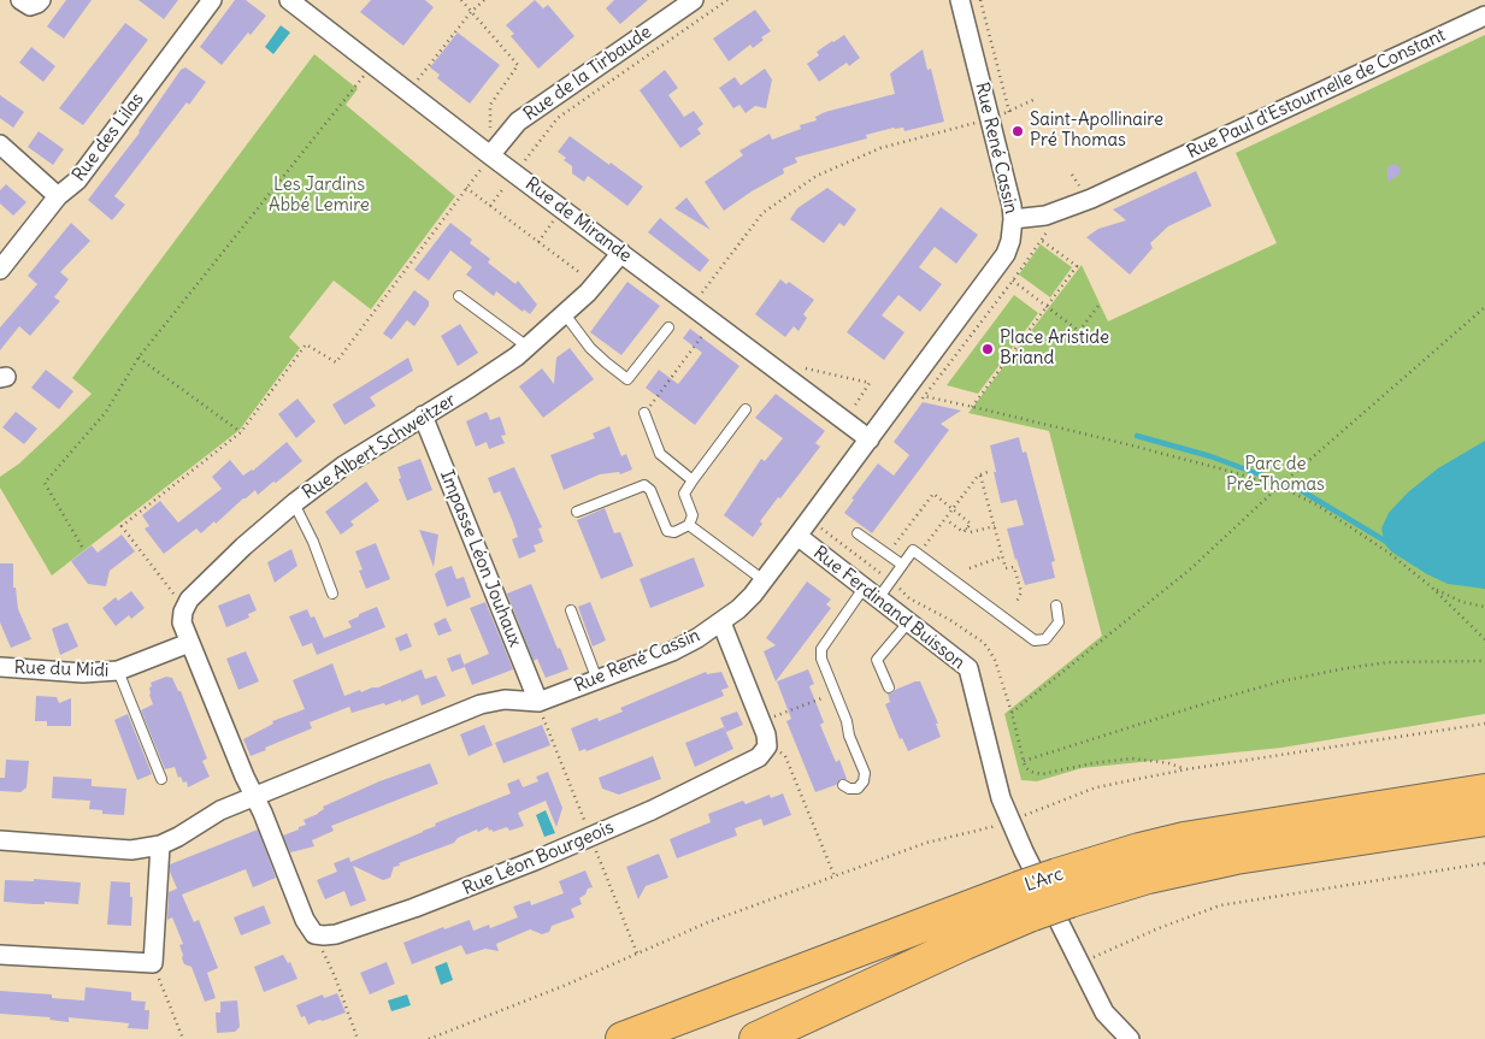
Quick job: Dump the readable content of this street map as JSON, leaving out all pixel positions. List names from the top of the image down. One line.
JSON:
{"streets":{"highway":["L'Arc"],"street":["Rue de la Tirbaude","Rue Paul d'Estournelle de Constant","Rue des Lilas","Rue René Cassin","Rue de Mirande","Rue Albert Schweitzer","Impasse Léon Jouhaux","Rue Ferdinand Buisson","Rue du Midi","Rue Léon Bourgeois"]},"crossings":[["Rue de la Tirbaude","Rue de Mirande"],["Rue Paul d'Estournelle de Constant","Rue René Cassin"],["Rue René Cassin","Rue de Mirande"],["Rue René Cassin","Impasse Léon Jouhaux"],["Rue René Cassin","Rue Ferdinand Buisson"],["Rue de Mirande","Rue Albert Schweitzer"],["Rue Albert Schweitzer","Impasse Léon Jouhaux"]],"parks":["Les Jardins Abbé Lemire","Parc de Pré-Thomas"],"places":["Saint-Apollinaire Pré Thomas","Place Aristide Briand"]}
